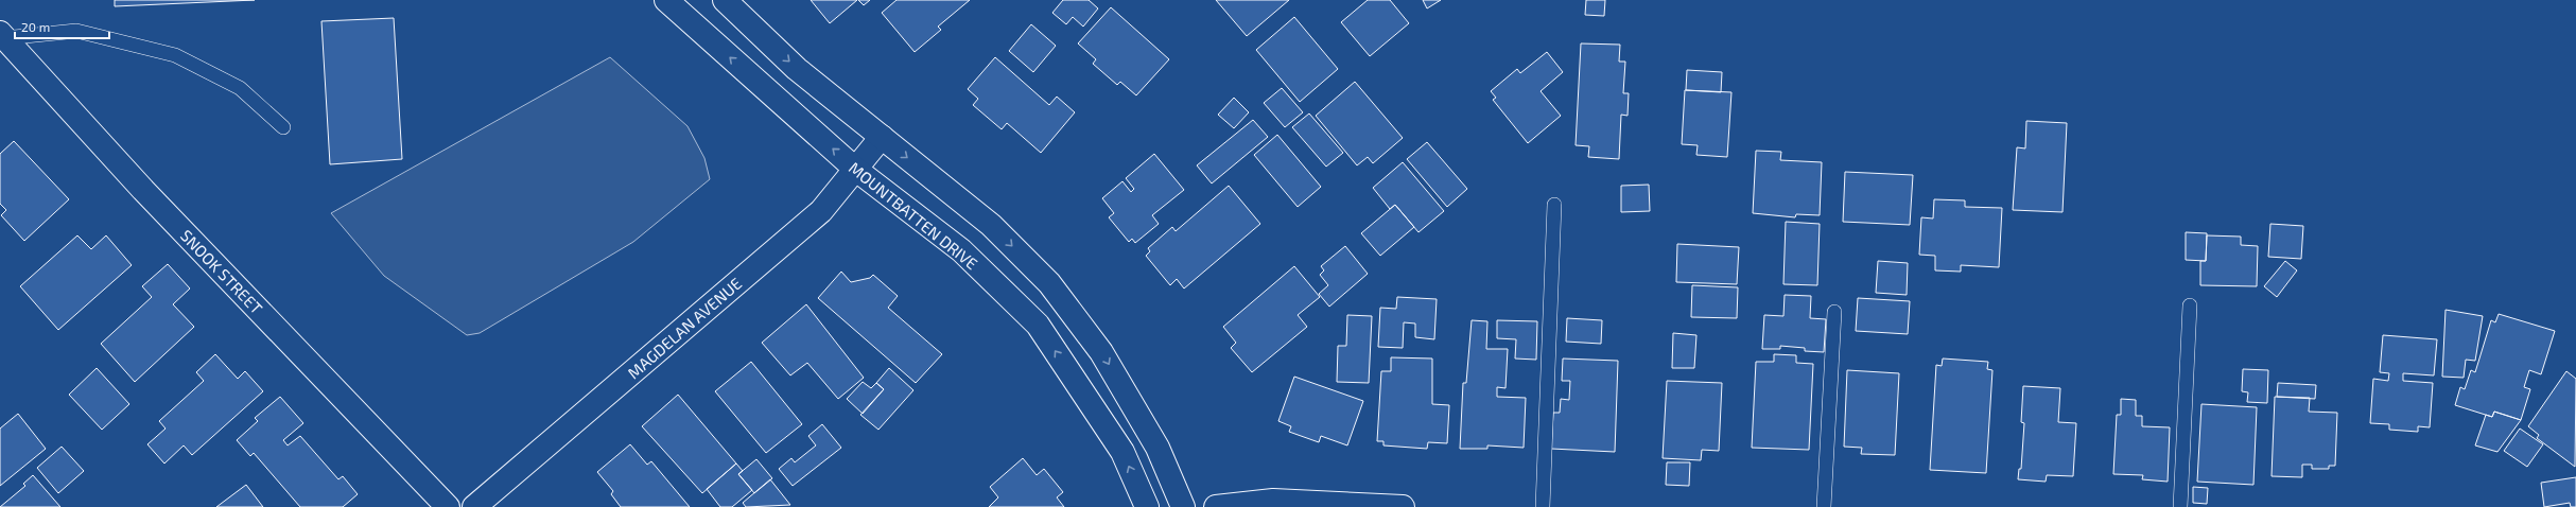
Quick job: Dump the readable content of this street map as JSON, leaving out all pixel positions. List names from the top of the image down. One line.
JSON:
{"streets":{"main road":["MOUNTBATTEN DRIVE","SNOOK STREET","MAGDELAN AVENUE"]},"crossings":[["MOUNTBATTEN DRIVE","MAGDELAN AVENUE"]],"scale_bar":"20 m"}
